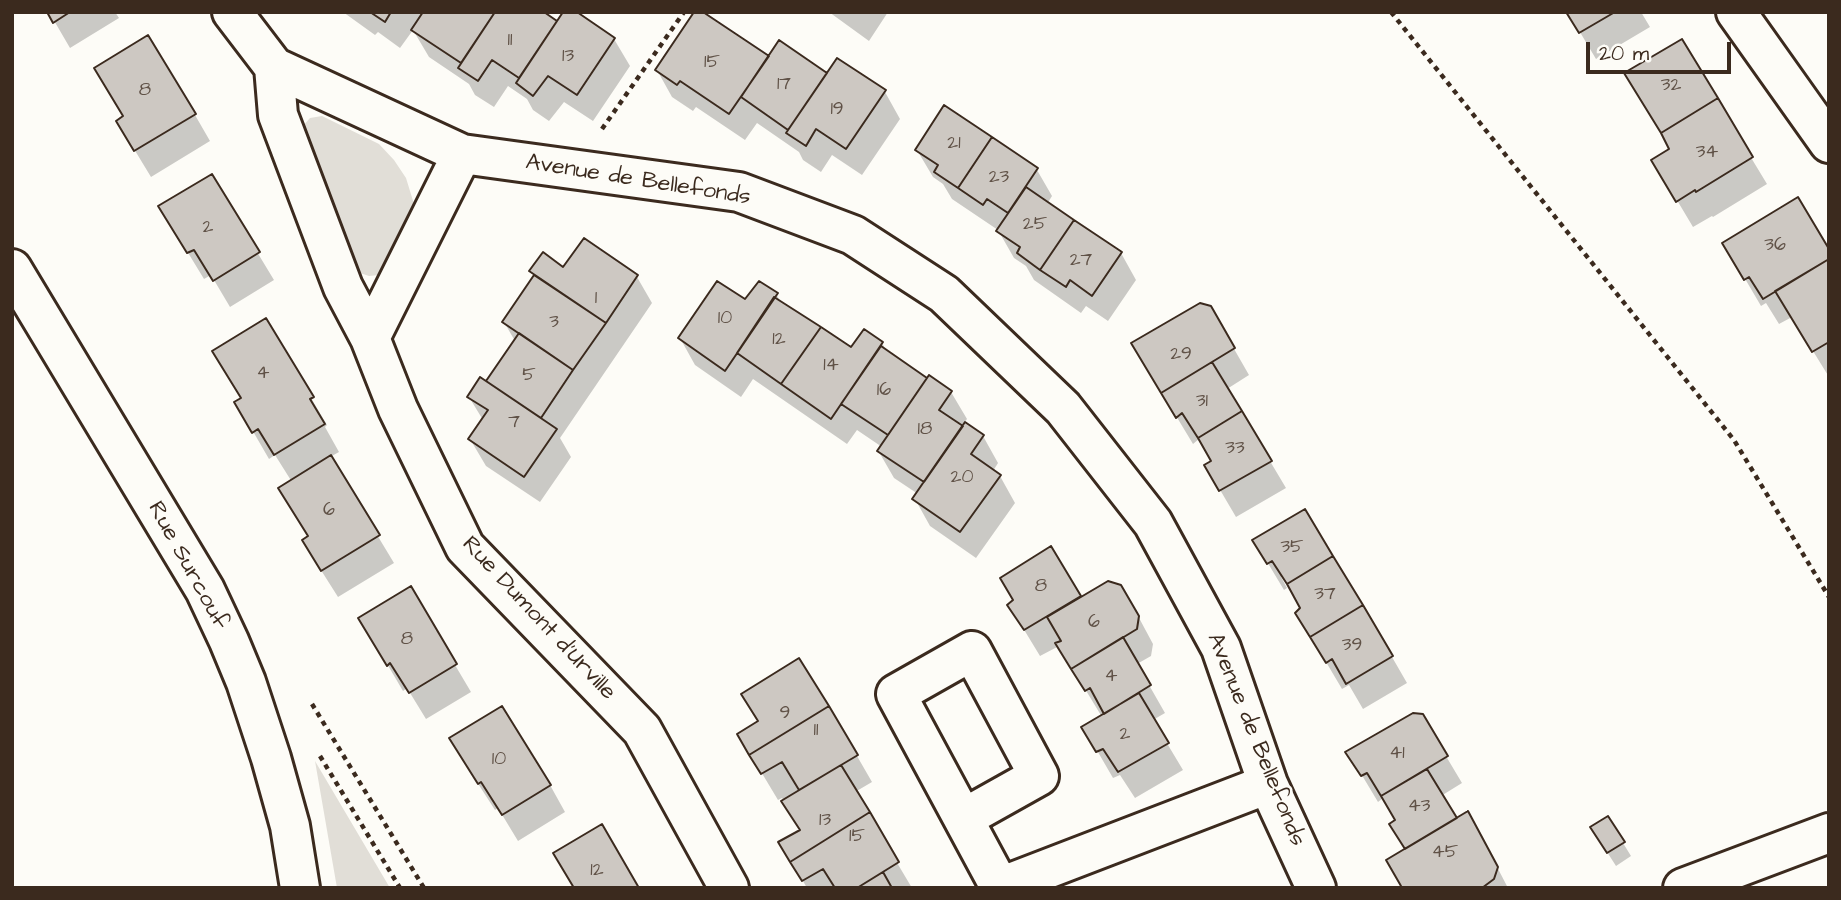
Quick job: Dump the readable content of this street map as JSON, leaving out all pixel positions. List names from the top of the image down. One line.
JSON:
{"streets":{"street":["Avenue de Bellefonds","Rue Surcouf","Rue Dumont d'Urville"]},"crossings":[["Avenue de Bellefonds","Rue Dumont d'Urville"]],"house_numbers":["11","13","15","17","32","8","19","21","34","23","25","2","36","27","1","10","3","12","29","14","4","5","16","31","7","18","33","20","6","35","8","37","6","8","39","4","9","11","2","41","10","43","13","15","45","12"],"scale_bar":"20 m"}
